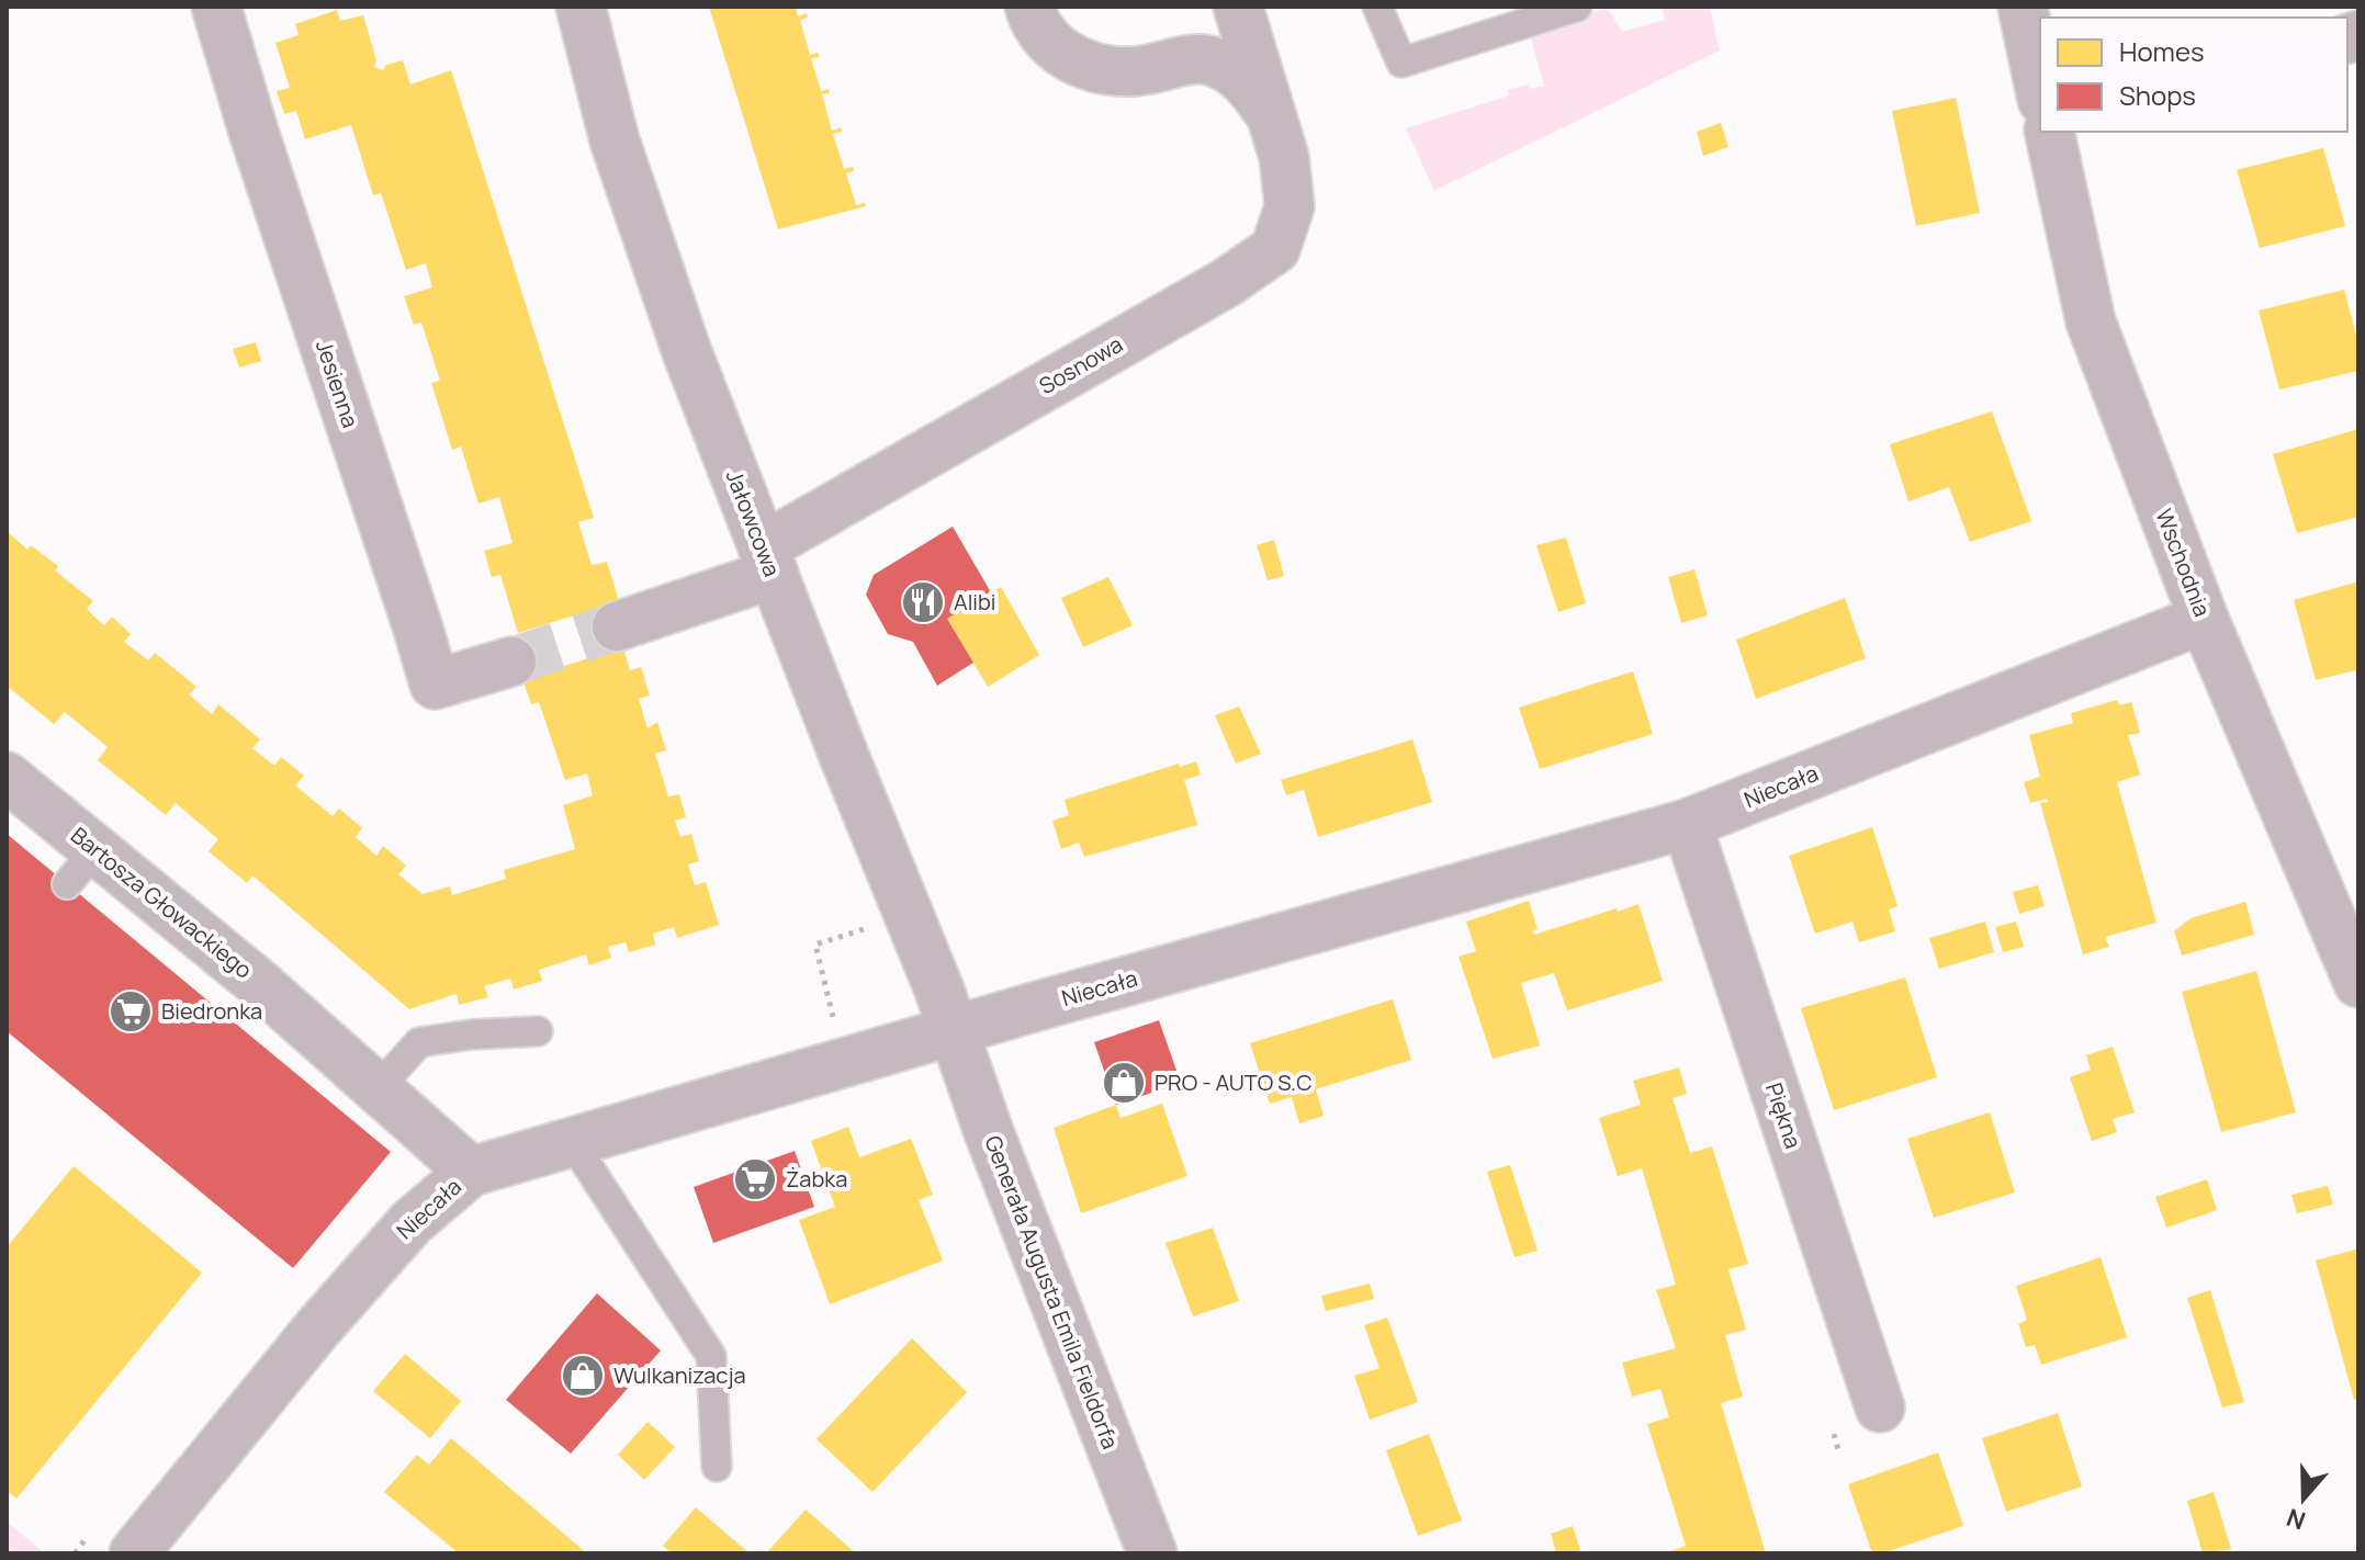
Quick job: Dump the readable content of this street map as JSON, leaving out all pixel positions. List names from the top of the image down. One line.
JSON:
{"streets":{"street":["Sosnowa","Jesienna","Jałowcowa","Wschodnia","Niecała","Bartosza Głowackiego","Piękna","Generała Augusta Emila Fieldorfa"]},"crossings":[["Sosnowa","Jałowcowa"],["Jałowcowa","Niecała"],["Jałowcowa","Generała Augusta Emila Fieldorfa"],["Wschodnia","Niecała"],["Niecała","Bartosza Głowackiego"],["Niecała","Piękna"],["Niecała","Generała Augusta Emila Fieldorfa"]],"places":{"restaurant":["Alibi"],"supermarket":["Biedronka","Żabka"],"shop":["PRO - AUTO S.C","Wulkanizacja"]},"legend":["Homes","Shops"],"north":"bottom"}
